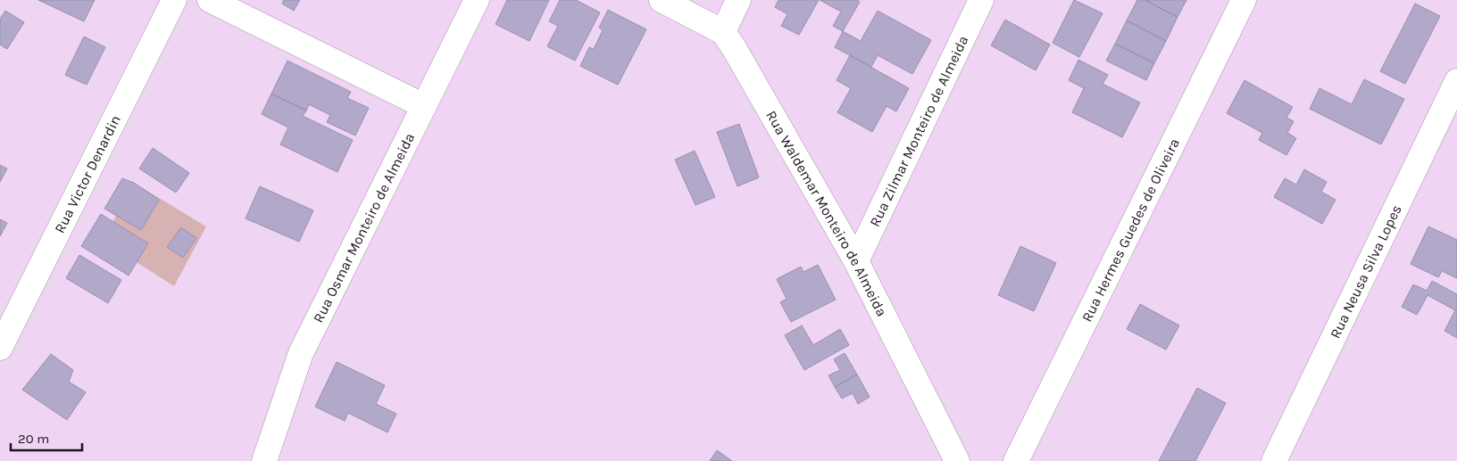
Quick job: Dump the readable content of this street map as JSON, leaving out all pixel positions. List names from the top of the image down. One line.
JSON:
{"streets":{"street":["Rua Zilmar Monteiro de Almeida","Rua Victor Denardin","Rua Waldemar Monteiro de Almeida","Rua Osmar Monteiro de Almeida","Rua Hermes Guedes de Oliveira","Rua Neusa Silva Lopes"]},"crossings":[["Rua Zilmar Monteiro de Almeida","Rua Waldemar Monteiro de Almeida"]],"scale_bar":"20 m"}
